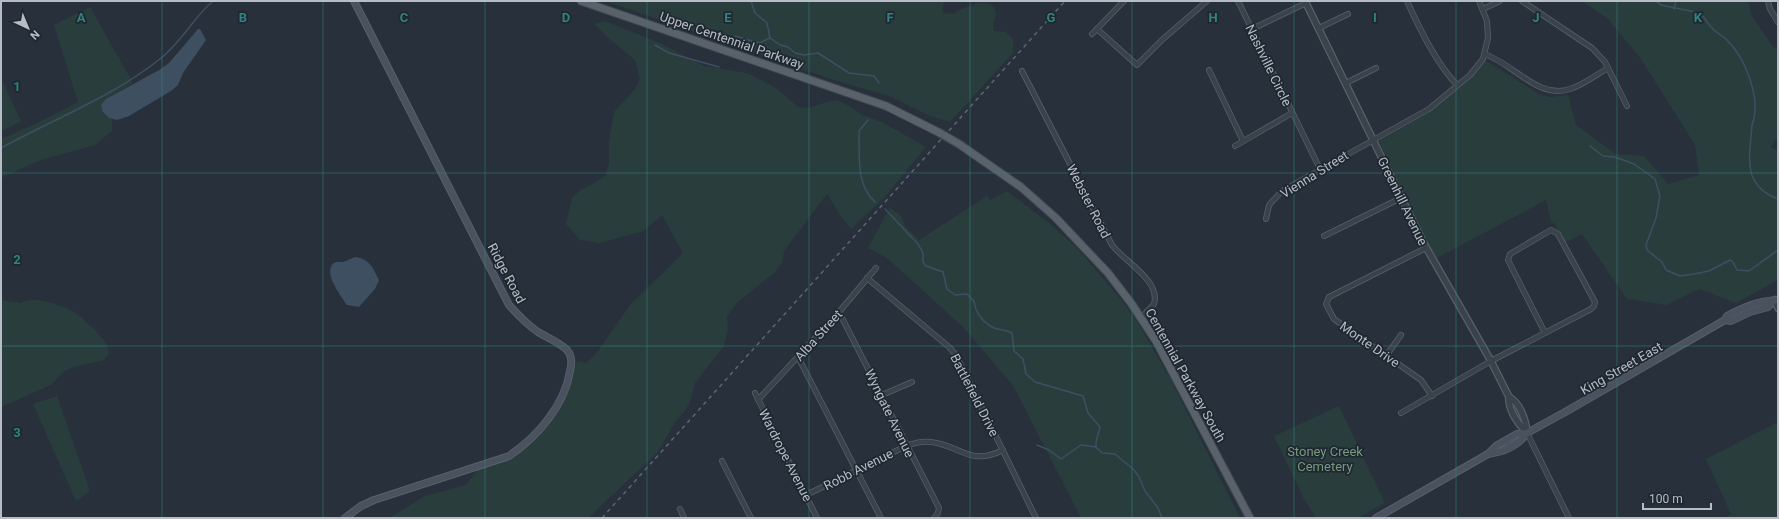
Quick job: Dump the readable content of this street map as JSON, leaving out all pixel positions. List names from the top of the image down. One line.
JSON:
{"streets":{"main road":["Upper Centennial Parkway","Ridge Road","King Street East","Centennial Parkway South"],"street":["Nashville Circle","Vienna Street","Webster Road","Greenhill Avenue","Alba Street","Monte Drive","Battlefield Drive","Wyngate Avenue","Wardrope Avenue","Robb Avenue"]},"crossings":[["Upper Centennial Parkway","Centennial Parkway South"],["Vienna Street","Greenhill Avenue"],["Webster Road","Centennial Parkway South"],["Greenhill Avenue","Monte Drive"],["Greenhill Avenue","King Street East"],["Alba Street","Battlefield Drive"],["Alba Street","Wyngate Avenue"],["Alba Street","Wardrope Avenue"],["Battlefield Drive","Robb Avenue"],["Wyngate Avenue","Robb Avenue"],["Wardrope Avenue","Robb Avenue"]],"parks":["Stoney Creek Cemetery"],"scale_bar":"100 m","north":"bottom right","grid":{"columns":["A","B","C","D","E","F","G","H","I","J","K"],"rows":["1","2","3"]}}
